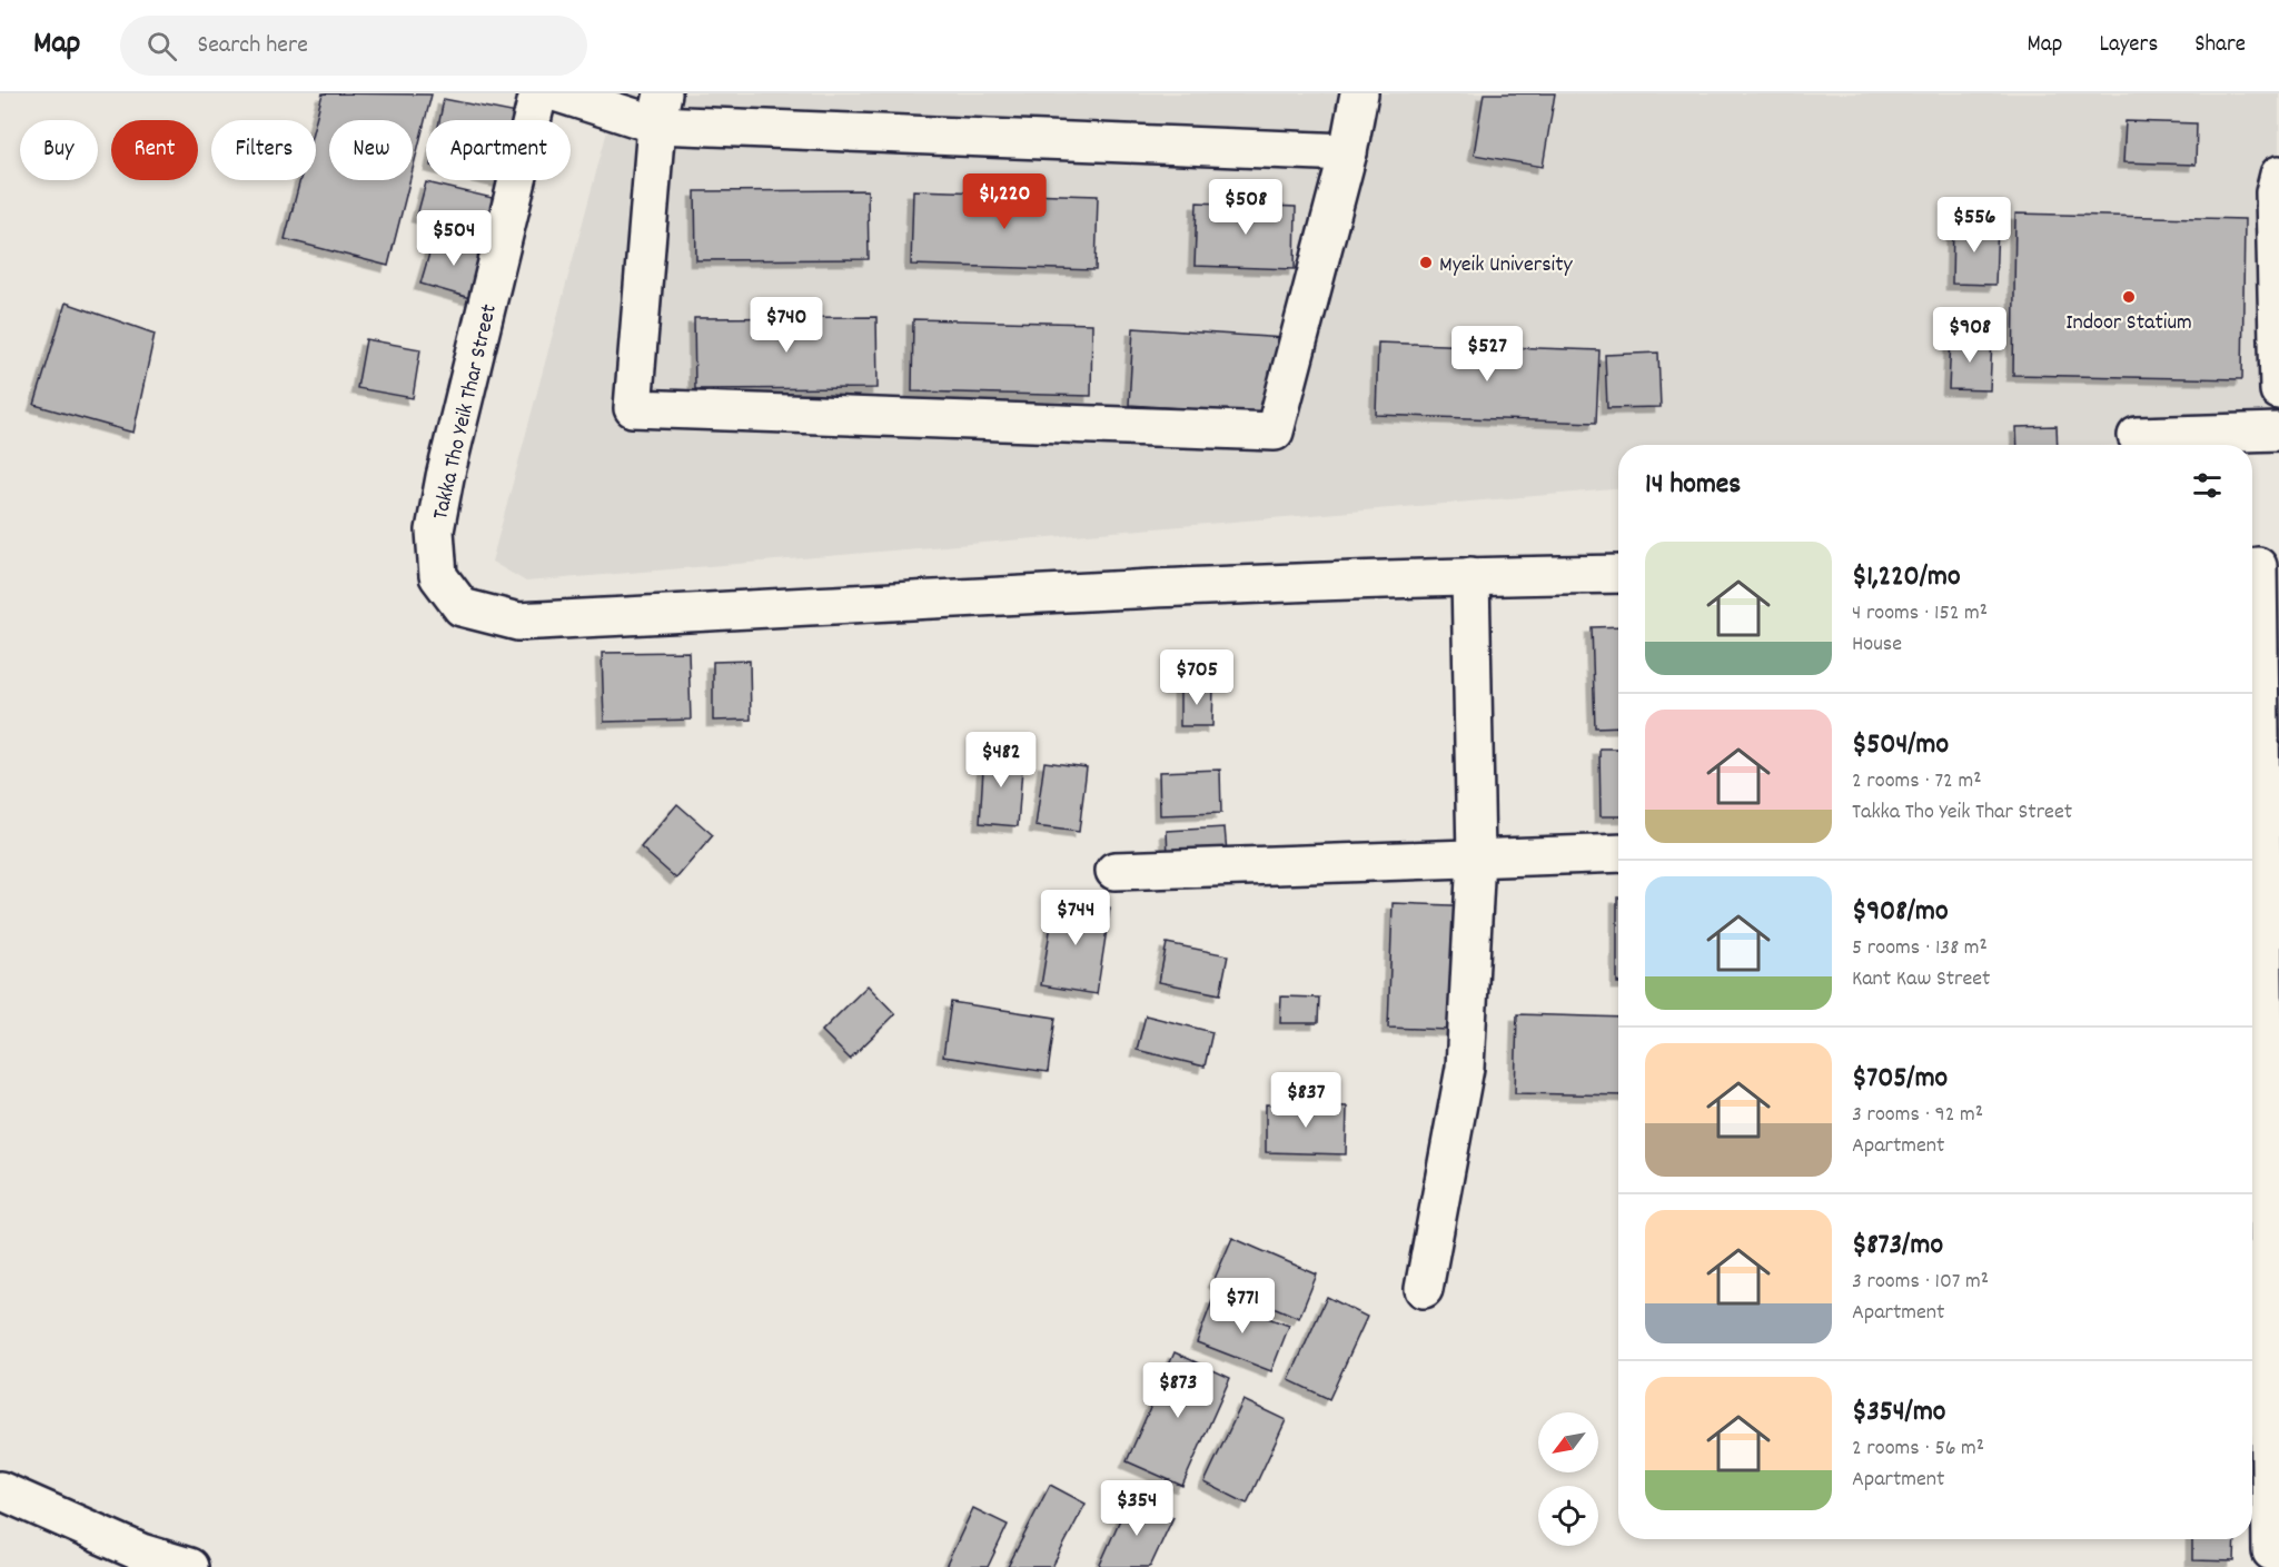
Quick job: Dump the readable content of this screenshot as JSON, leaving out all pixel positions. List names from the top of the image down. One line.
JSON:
{"streets":{"street":["Takka Tho Yeik Thar Street"]},"places":["Myeik University","Indoor Statium"],"north":"bottom left","page":{"header":"Map","search":"Search here","nav":["Map","Layers","Share"],"chip":["Buy","Rent","Filters","New","Apartment"],"price":["$1,220","$508","$556","$504","$740","$908","$527","$705","$482","$744","$837","$771","$873","$354"],"heading":"14 homes","list":[{"name":"$1,220/mo","note":"4 rooms · 152 m² · House"},{"name":"$504/mo","note":"2 rooms · 72 m² · Takka Tho Yeik Thar Street"},{"name":"$908/mo","note":"5 rooms · 138 m² · Kant Kaw Street"},{"name":"$705/mo","note":"3 rooms · 92 m² · Apartment"},{"name":"$873/mo","note":"3 rooms · 107 m² · Apartment"},{"name":"$354/mo","note":"2 rooms · 56 m² · Apartment"}]}}
